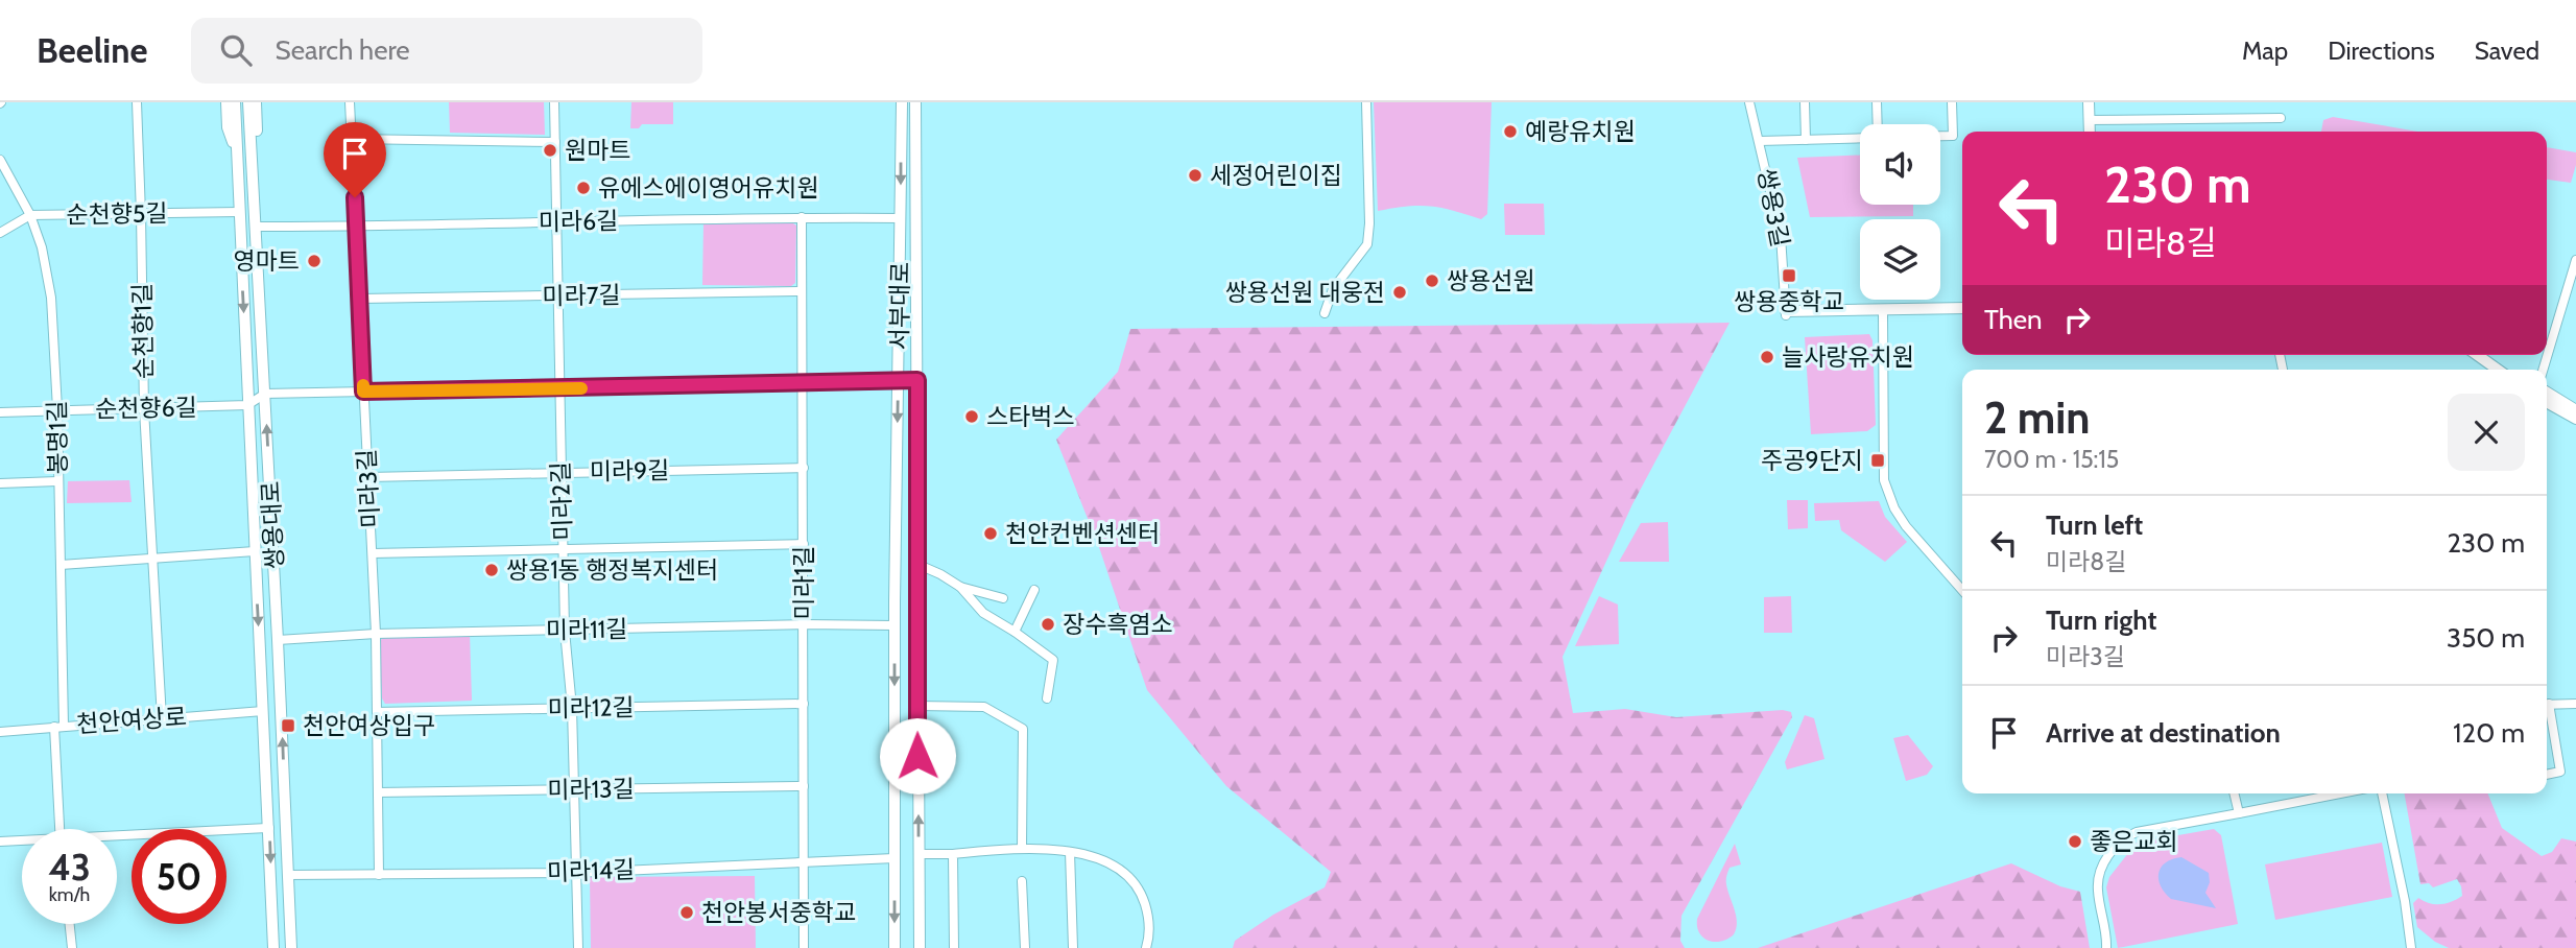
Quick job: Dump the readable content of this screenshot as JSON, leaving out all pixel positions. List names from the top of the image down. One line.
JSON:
{"streets":{"main road":["서부대로","쌍용대로"],"street":["쌍용3길","순천향5길","미라6길","미라7길","순천향1길","순천향6길","봉명1길","미라9길","미라3길","미라2길","미라1길","미라11길","미라12길","천안여상로","미라13길","미라14길"]},"crossings":[["순천향5길","순천향1길"],["순천향5길","봉명1길"],["순천향5길","쌍용대로"],["미라6길","서부대로"],["미라6길","미라3길"],["미라6길","미라2길"],["미라6길","쌍용대로"],["미라6길","미라1길"],["미라7길","미라3길"],["미라7길","미라2길"],["미라7길","미라1길"],["서부대로","미라11길"],["서부대로","미라14길"],["순천향1길","순천향6길"],["순천향1길","쌍용대로"],["순천향1길","천안여상로"],["순천향6길","봉명1길"],["순천향6길","쌍용대로"],["봉명1길","천안여상로"],["미라9길","미라3길"],["미라9길","미라2길"],["미라9길","미라1길"],["미라3길","미라11길"],["미라3길","미라12길"],["미라3길","미라13길"],["미라3길","미라14길"],["미라2길","미라11길"],["미라2길","미라12길"],["미라2길","미라13길"],["미라2길","미라14길"],["쌍용대로","미라11길"],["쌍용대로","천안여상로"],["쌍용대로","미라14길"],["미라1길","미라11길"],["미라1길","미라12길"],["미라1길","미라13길"],["미라1길","미라14길"]],"places":{"other":["예랑유치원","원마트","세정어린이집","유에스에이영어유치원","영마트","쌍용선원","쌍용선원 대웅전","늘사랑유치원","스타벅스","천안컨벤션센터","쌍용1동 행정복지센터","장수흑염소","좋은교회","천안봉서중학교"],"transit":["쌍용중학교","주공9단지","천안여상입구"]},"page":{"header":"Beeline","search":"Search here","nav":["Map","Directions","Saved"],"turn":["230 m","미라8길"],"then":"Then","heading":["2 min","700 m · 15:15"],"list":[{"name":"Turn left","note":"미라8길","value":"230 m"},{"name":"Turn right","note":"미라3길","value":"350 m"},{"name":"Arrive at destination","value":"120 m"}],"speed":"43 km/h","limit":"50"}}
